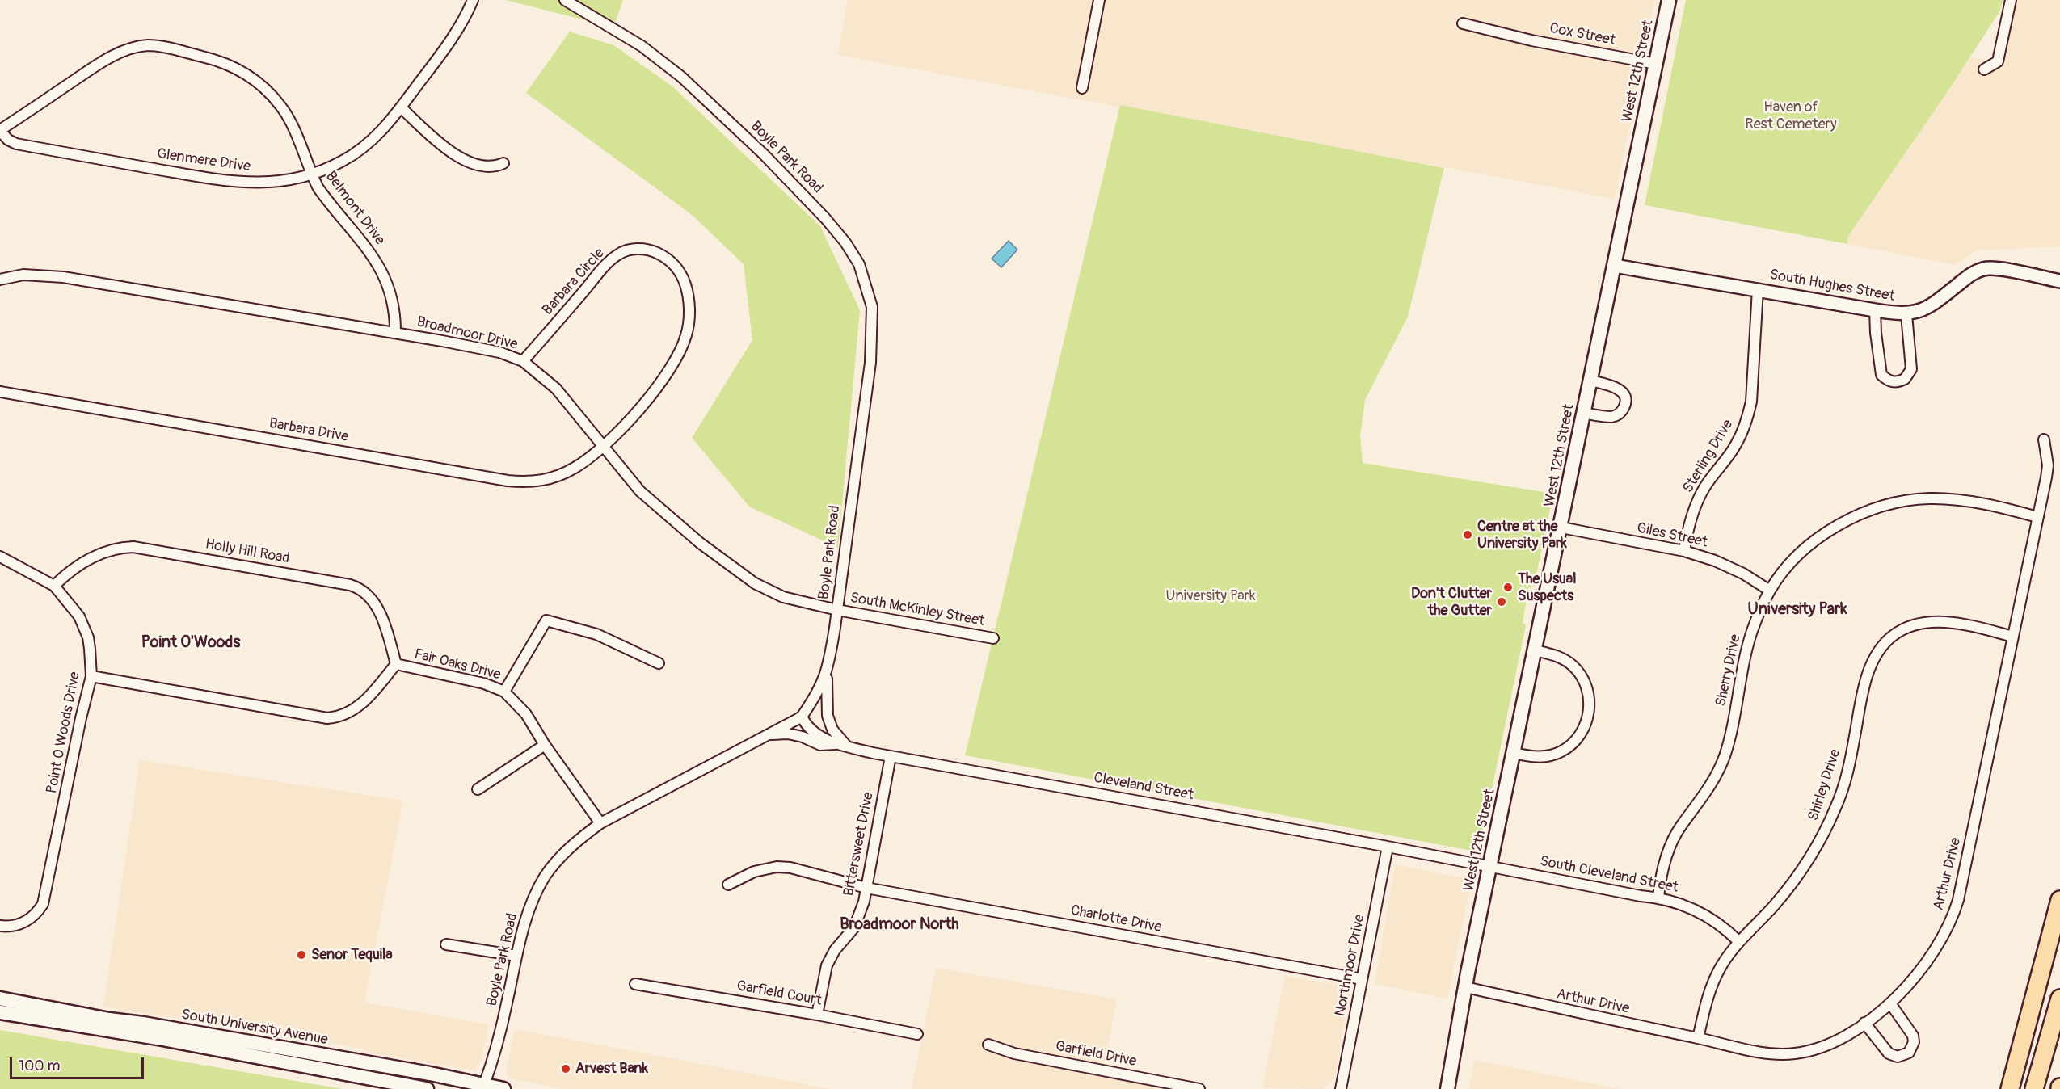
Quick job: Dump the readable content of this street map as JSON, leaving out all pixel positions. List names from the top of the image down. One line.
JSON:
{"streets":{"main road":["West 12th Street","South University Avenue"],"street":["Cox Street","Boyle Park Road","Glenmere Drive","Belmont Drive","Barbara Circle","South Hughes Street","Broadmoor Drive","Barbara Drive","Sterling Drive","Giles Street","Holly Hill Road","South McKinley Street","Fair Oaks Drive","Sherry Drive","Point O Woods Drive","Shirley Drive","Cleveland Street","Bittersweet Drive","Arthur Drive","South Cleveland Street","Charlotte Drive","Northmoor Drive","Garfield Court","Garfield Drive"]},"crossings":[["Cox Street","West 12th Street"],["West 12th Street","South Hughes Street"],["West 12th Street","Giles Street"],["West 12th Street","Cleveland Street"],["West 12th Street","Arthur Drive"],["West 12th Street","South Cleveland Street"],["Boyle Park Road","Broadmoor Drive"],["Boyle Park Road","South McKinley Street"],["Boyle Park Road","Fair Oaks Drive"],["Boyle Park Road","Cleveland Street"],["Boyle Park Road","South University Avenue"],["Glenmere Drive","Belmont Drive"],["Belmont Drive","Broadmoor Drive"],["Barbara Circle","Broadmoor Drive"],["Barbara Circle","Barbara Drive"],["South Hughes Street","Sterling Drive"],["Broadmoor Drive","Barbara Drive"],["Broadmoor Drive","South McKinley Street"],["Sterling Drive","Giles Street"],["Giles Street","Sherry Drive"],["Holly Hill Road","Fair Oaks Drive"],["Holly Hill Road","Point O Woods Drive"],["Fair Oaks Drive","Point O Woods Drive"],["Sherry Drive","Arthur Drive"],["Sherry Drive","South Cleveland Street"],["Shirley Drive","Arthur Drive"],["Shirley Drive","South Cleveland Street"],["Cleveland Street","Bittersweet Drive"],["Cleveland Street","South Cleveland Street"],["Cleveland Street","Northmoor Drive"],["Bittersweet Drive","Charlotte Drive"],["Bittersweet Drive","Garfield Court"],["Charlotte Drive","Northmoor Drive"]],"districts":["University Park","Point O'Woods","Broadmoor North"],"parks":["Haven of Rest Cemetery","University Park"],"places":["Centre at the University Park","The Usual Suspects","Don't Clutter the Gutter","Senor Tequila","Arvest Bank"],"scale_bar":"100 m"}
